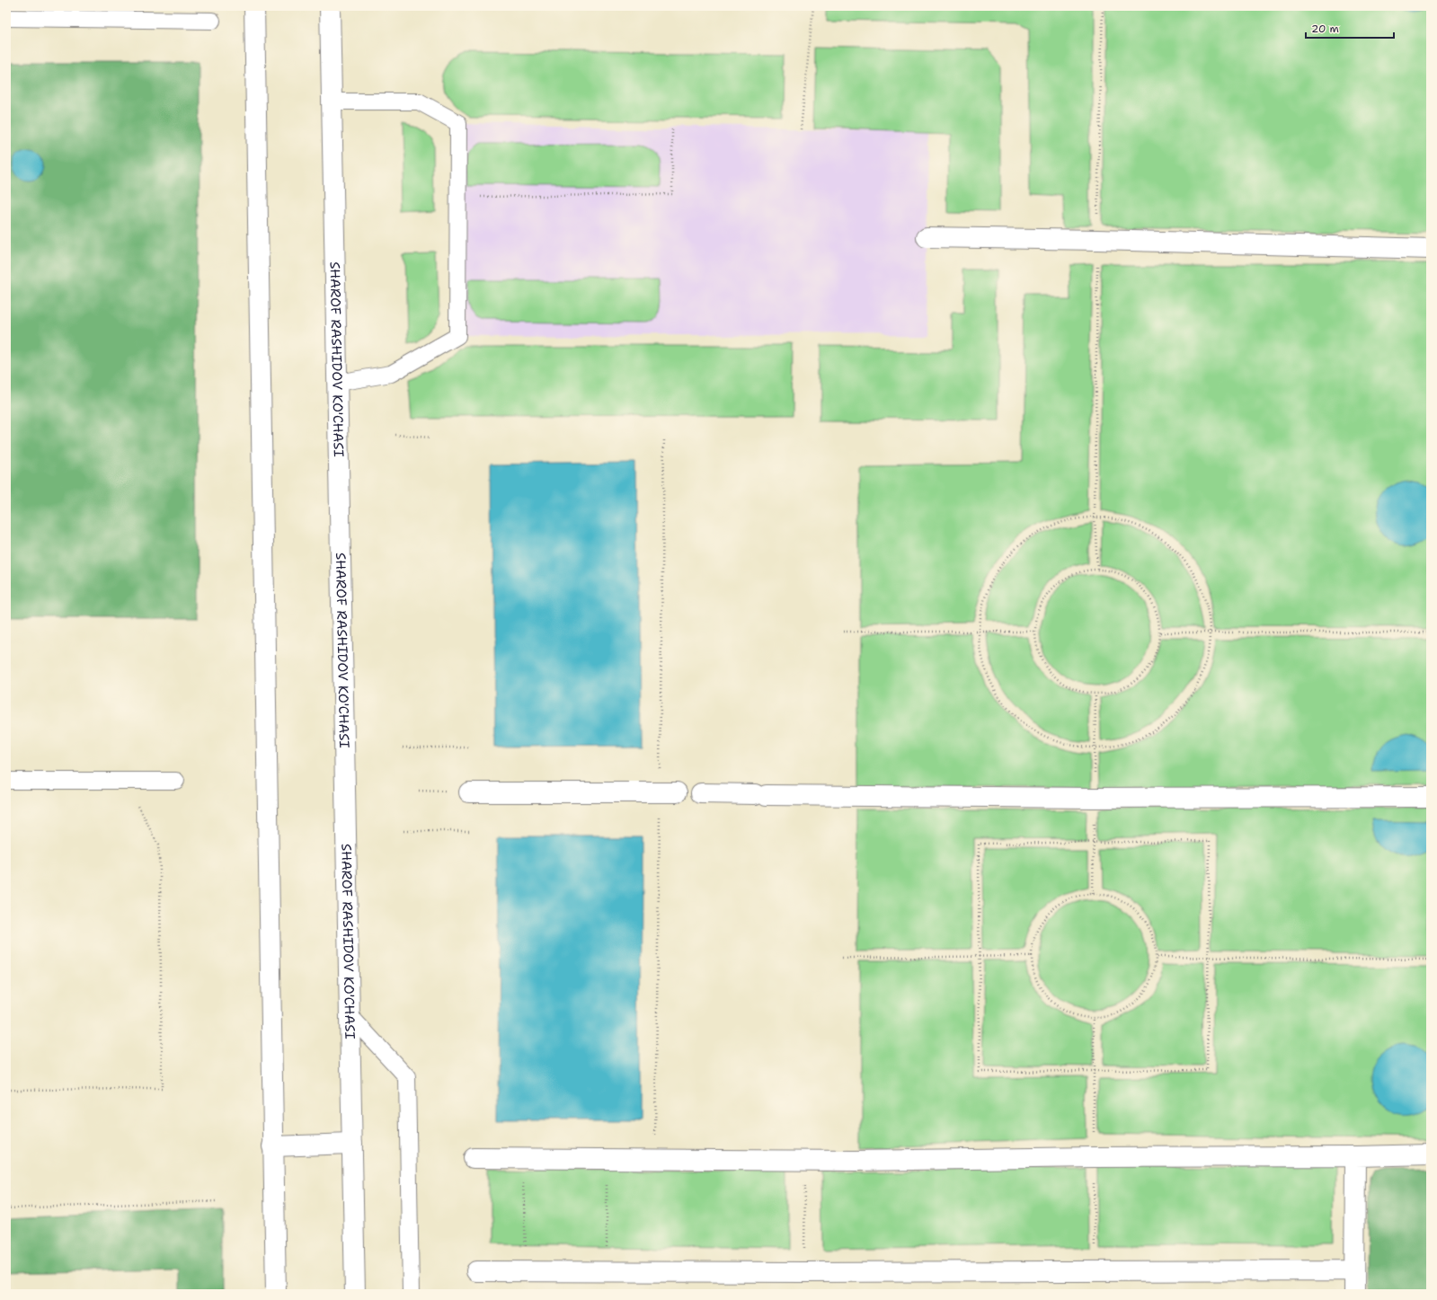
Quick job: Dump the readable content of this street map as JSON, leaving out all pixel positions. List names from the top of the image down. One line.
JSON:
{"streets":{"street":["SHAROF RASHIDOV KO'CHASI"]},"scale_bar":"20 m"}
